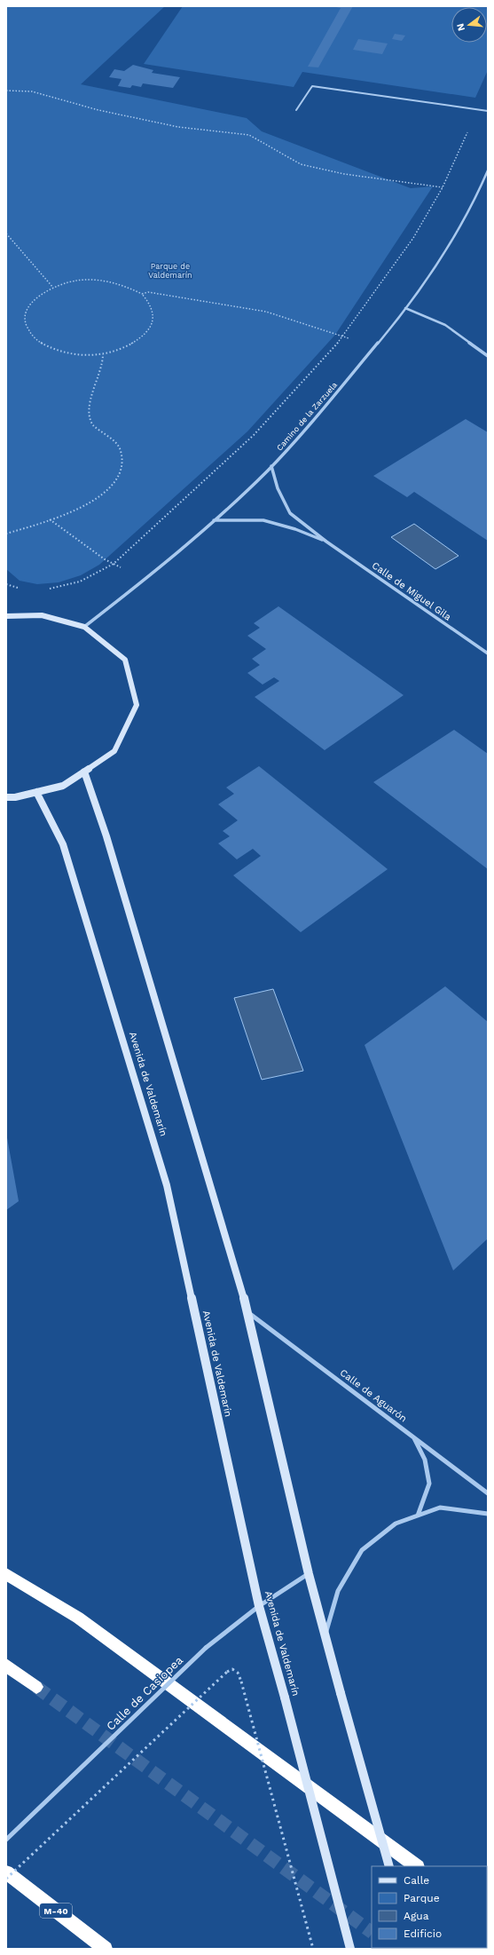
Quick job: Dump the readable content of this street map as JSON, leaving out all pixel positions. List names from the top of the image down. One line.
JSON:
{"streets":{"highway":["M-40"],"street":["Camino de la Zarzuela","Calle de Miguel Gila","Avenida de Valdemarín","Calle de Aguarón","Calle de Casiopea"]},"crossings":[["Camino de la Zarzuela","Calle de Miguel Gila"],["Avenida de Valdemarín","Calle de Casiopea"]],"parks":["Parque de Valdemarín"],"legend":["Calle","Parque","Agua","Edificio"],"north":"left"}
